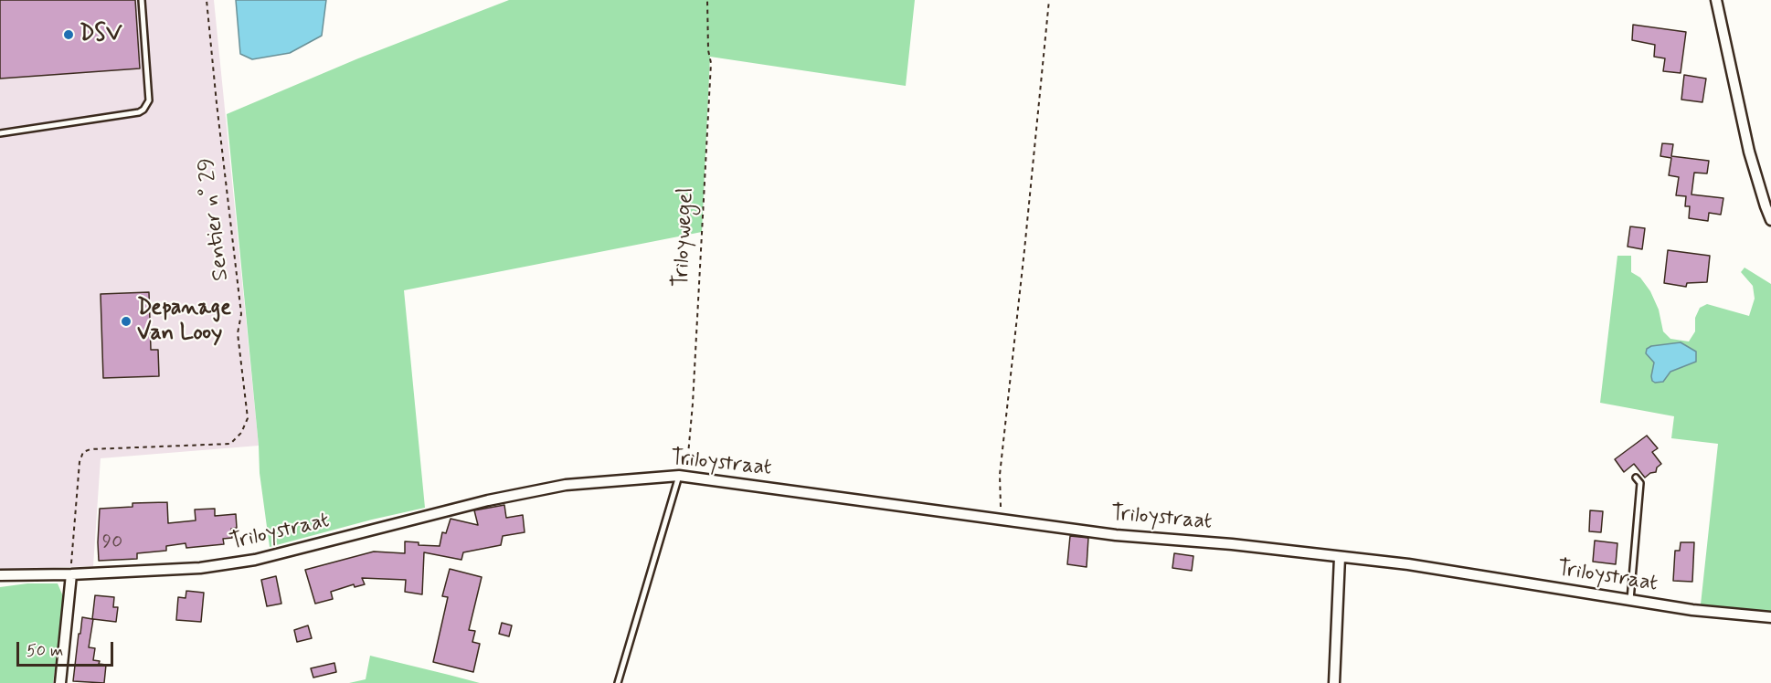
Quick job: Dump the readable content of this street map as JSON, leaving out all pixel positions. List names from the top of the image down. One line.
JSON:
{"streets":{"street":["Triloystraat"],"path":["Sentier n° 29","Triloywegel"]},"crossings":[["Sentier n° 29","Triloystraat"],["Triloywegel","Triloystraat"]],"places":["DSV","Depanage Van Looy"],"house_numbers":["90"],"scale_bar":"50 m"}
